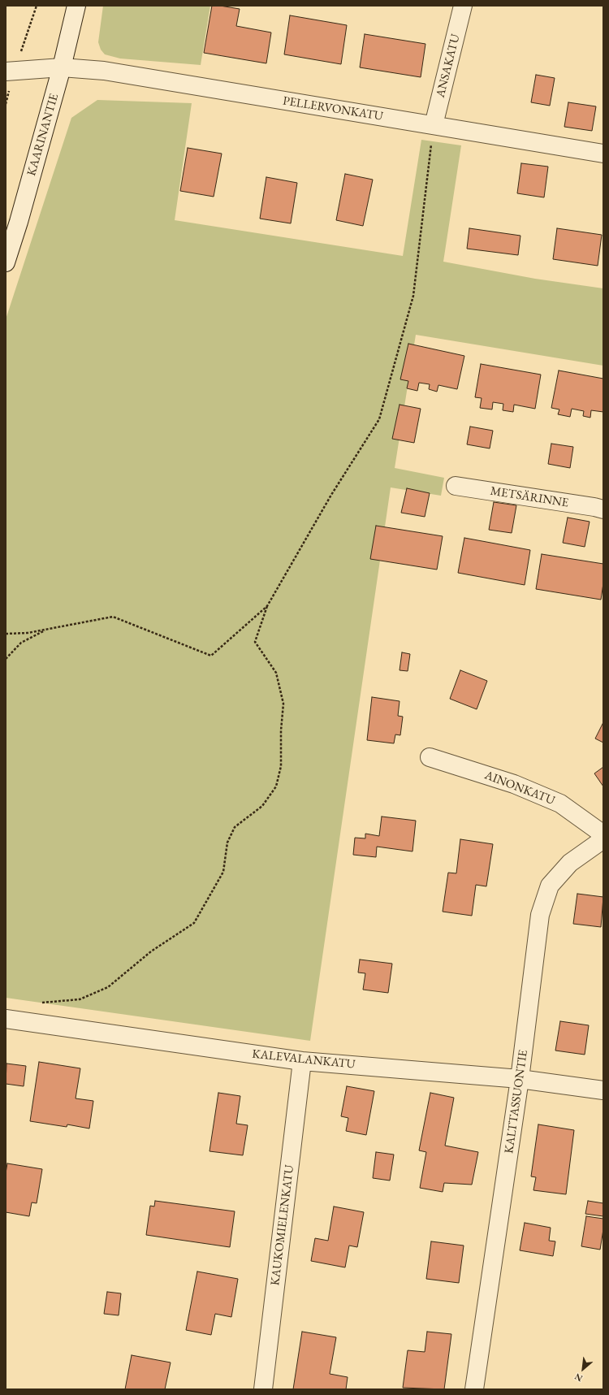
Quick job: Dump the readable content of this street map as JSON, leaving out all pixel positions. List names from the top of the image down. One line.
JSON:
{"streets":{"street":["ANSAKATU","PELLERVONKATU","KAARINANTIE","METSÄRINNE","AINONKATU","KALEVALANKATU","KALTTASSUONTIE","KAUKOMIELENKATU"]},"crossings":[["ANSAKATU","PELLERVONKATU"],["PELLERVONKATU","KAARINANTIE"],["KALEVALANKATU","KALTTASSUONTIE"],["KALEVALANKATU","KAUKOMIELENKATU"]],"north":"bottom left"}
